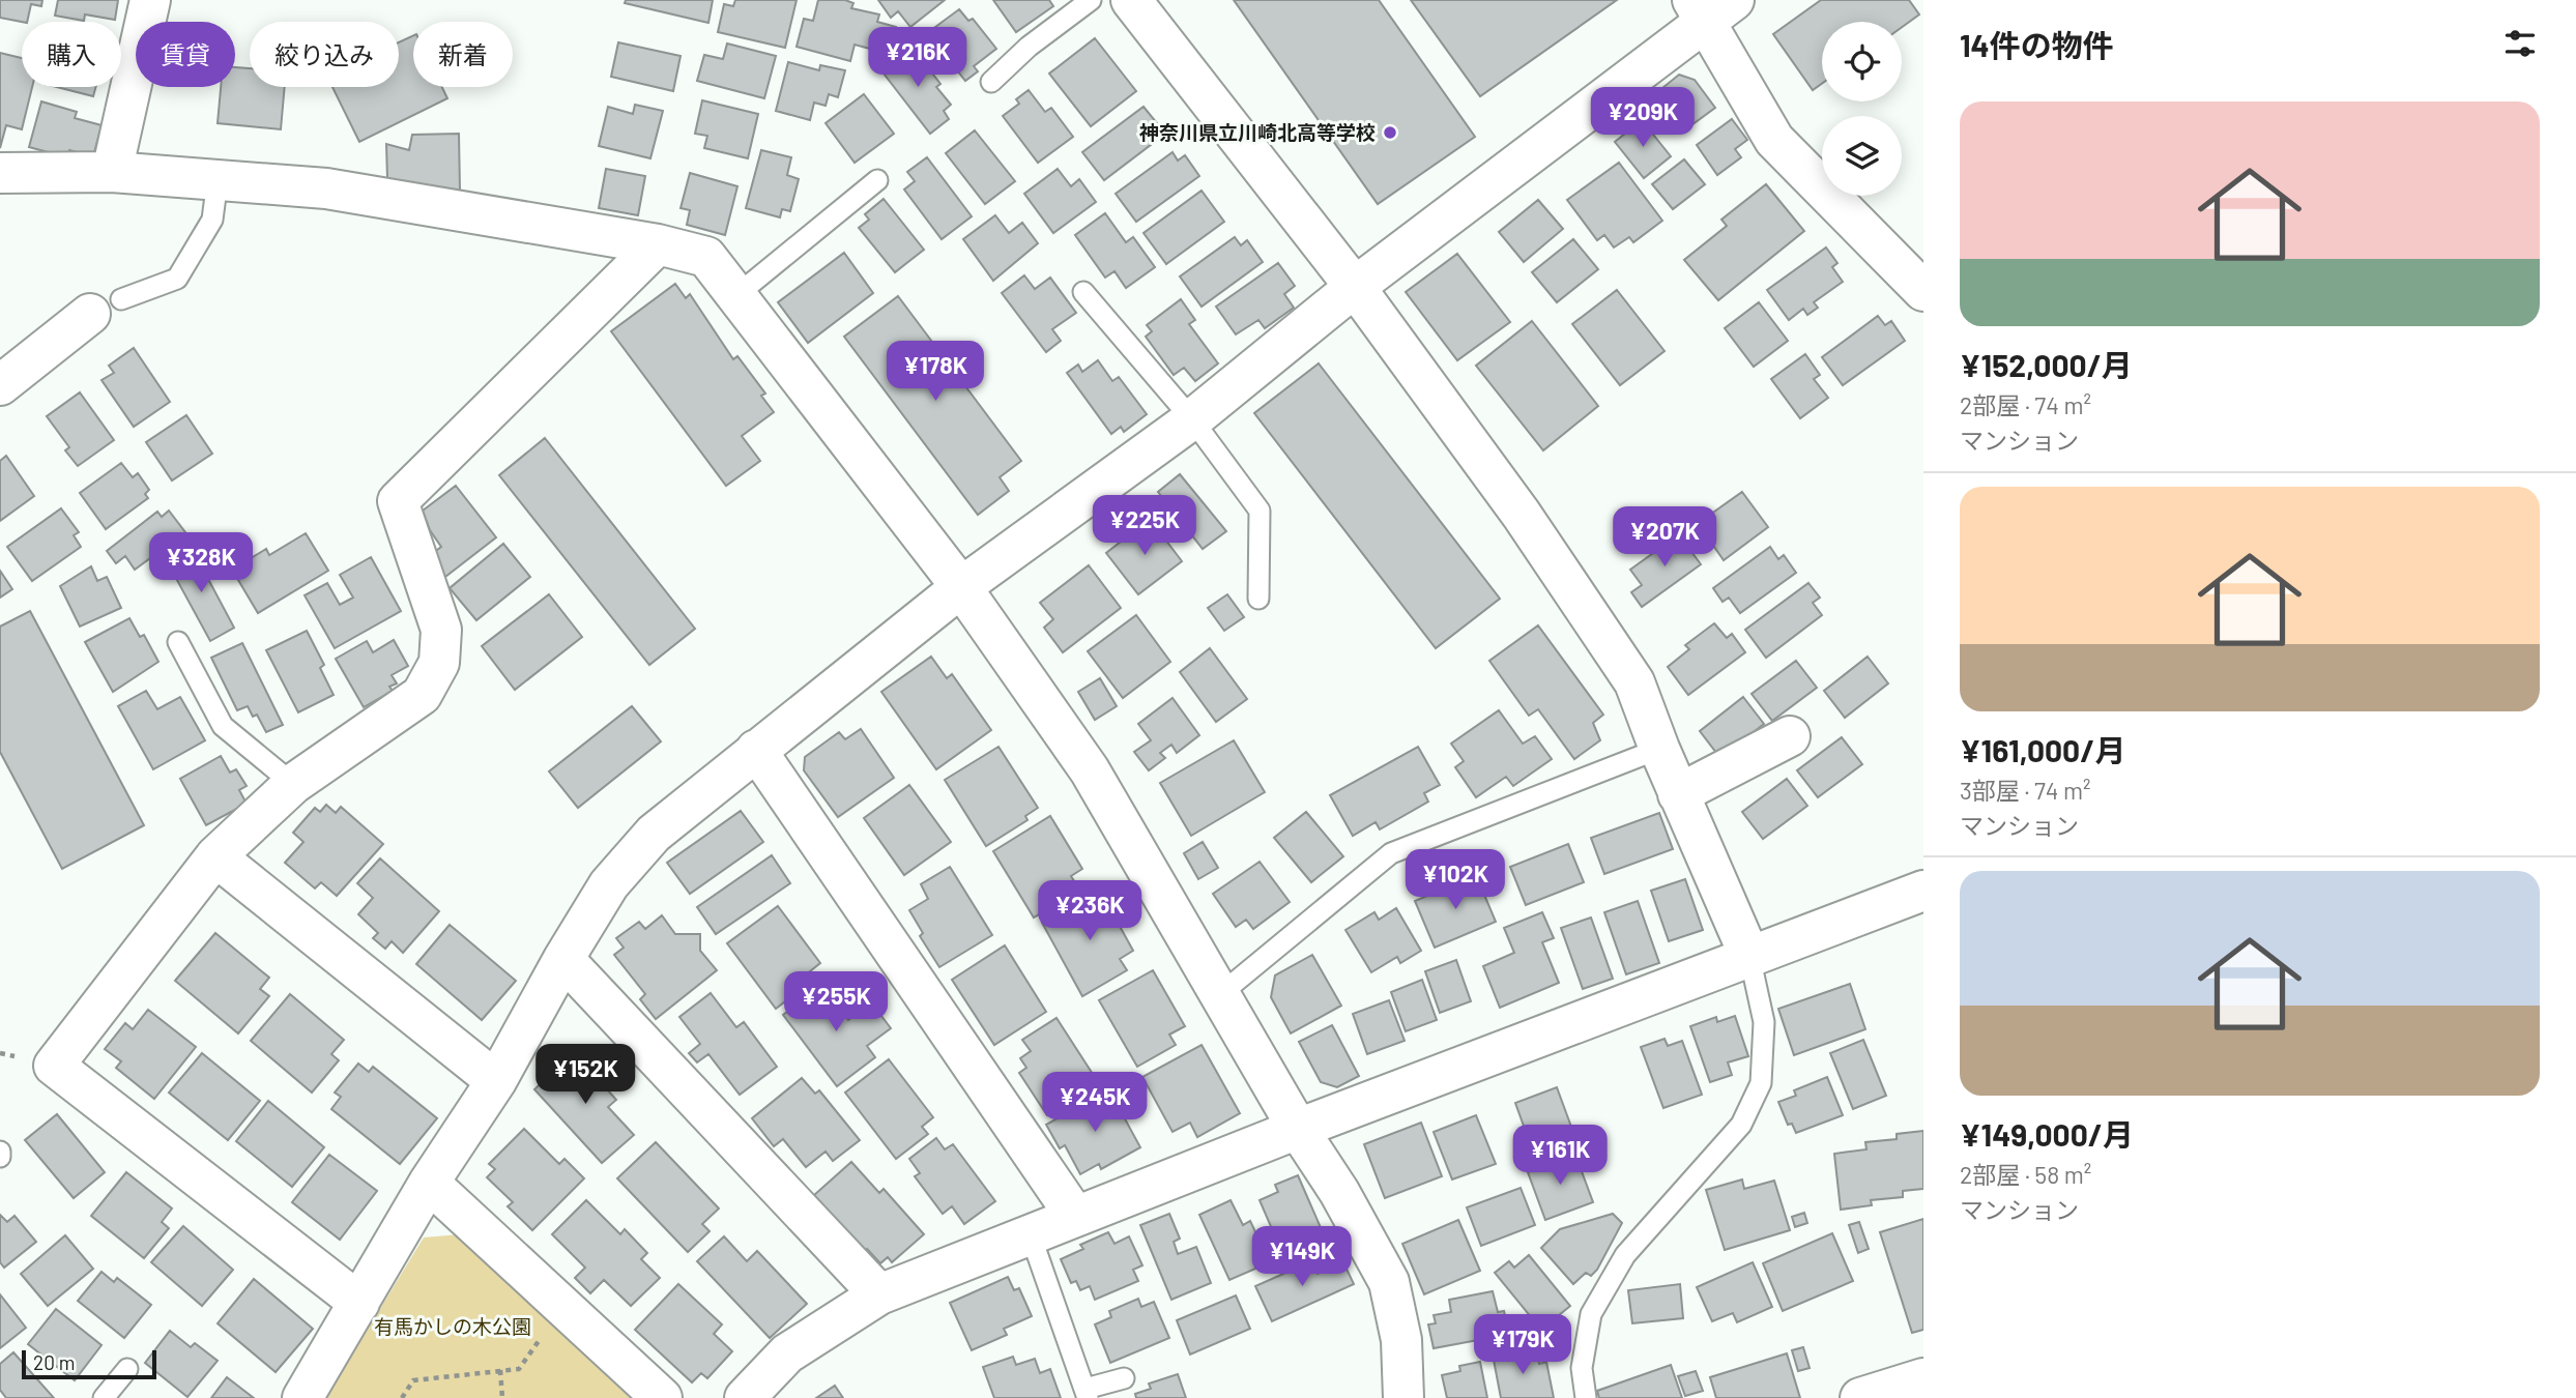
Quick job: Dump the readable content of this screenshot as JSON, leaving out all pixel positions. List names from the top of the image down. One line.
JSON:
{"parks":["有馬かしの木公園"],"places":["神奈川県立川崎北高等学校"],"scale_bar":"20 m","page":{"heading":"14件の物件","chip":["購入","賃貸","絞り込み","新着"],"price":["¥216K","¥209K","¥178K","¥225K","¥207K","¥328K","¥102K","¥236K","¥255K","¥152K","¥245K","¥161K","¥149K","¥179K"],"list":[{"name":"¥152,000/月","note":"2部屋 · 74 m² · マンション"},{"name":"¥161,000/月","note":"3部屋 · 74 m² · マンション"},{"name":"¥149,000/月","note":"2部屋 · 58 m² · マンション"}],"scale":"20 m"}}
